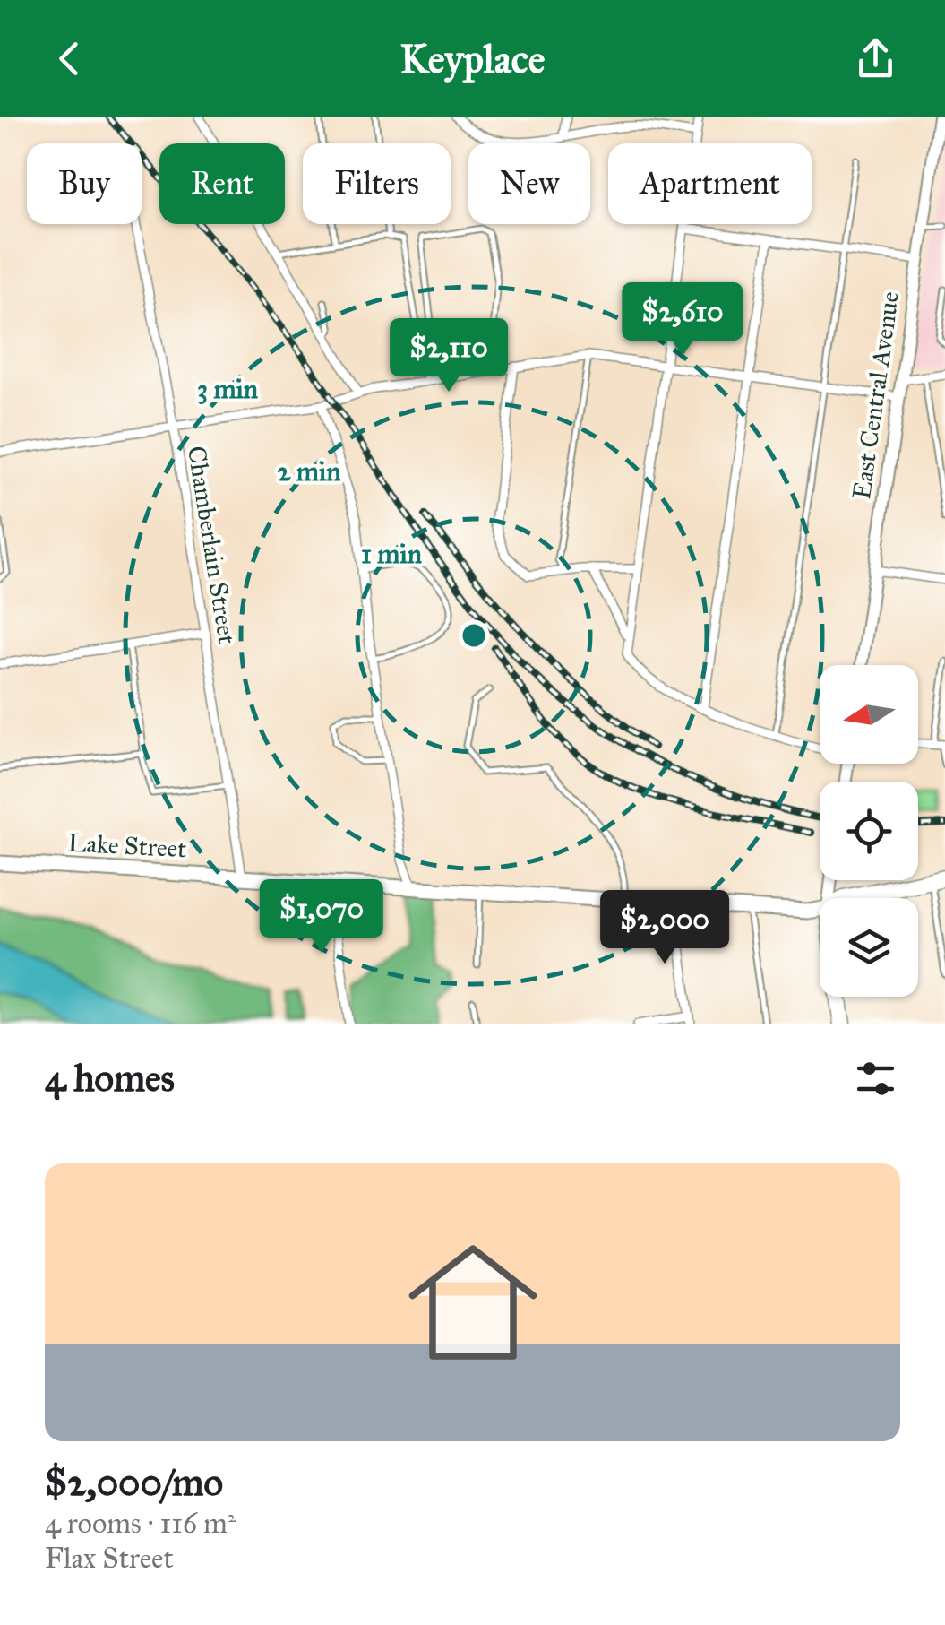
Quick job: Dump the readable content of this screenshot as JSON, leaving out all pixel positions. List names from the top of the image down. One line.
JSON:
{"streets":{"highway":["Lake Street"],"main road":["East Central Avenue"],"street":["Chamberlain Street"]},"crossings":[["Chamberlain Street","Lake Street"]],"north":"left","page":{"header":"Keyplace","chip":["Buy","Rent","Filters","New","Apartment"],"price":["$2,610","$2,110","$1,070","$2,000"],"heading":"4 homes","list":[{"name":"$2,000/mo","note":"4 rooms · 116 m² · Flax Street"}]},"rings":["3 min","2 min","1 min"]}
